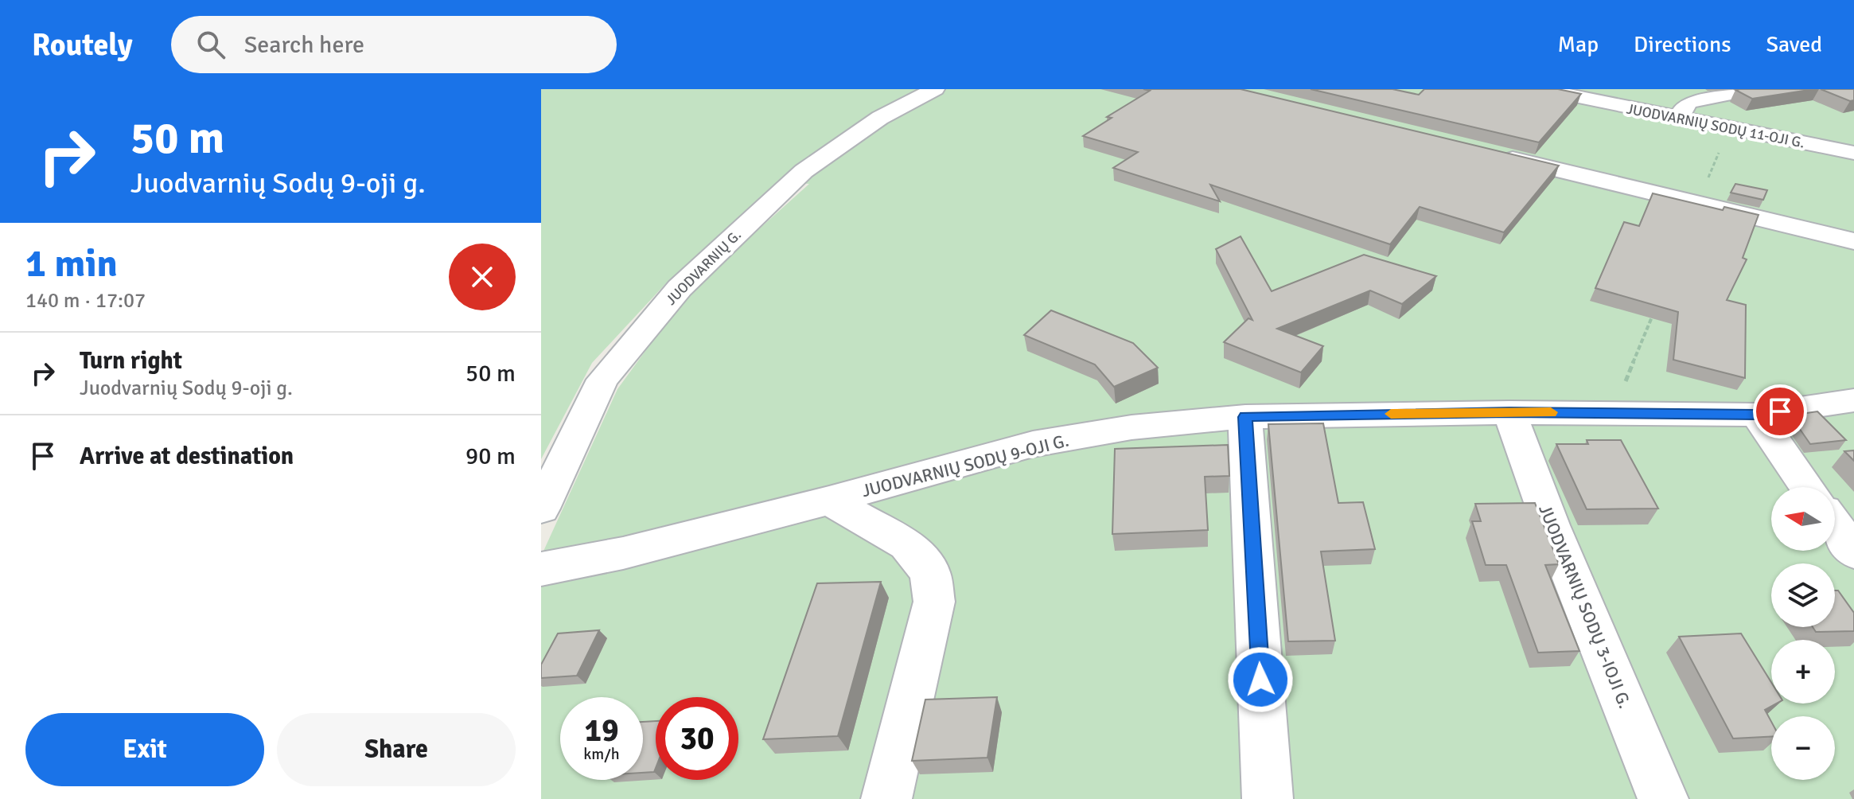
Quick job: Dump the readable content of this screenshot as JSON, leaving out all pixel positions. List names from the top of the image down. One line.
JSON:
{"streets":{"street":["JUODVARNIŲ SODŲ 11-OJI G.","JUODVARNIŲ G.","JUODVARNIŲ SODŲ 9-OJI G.","JUODVARNIŲ SODŲ 3-IOJI G."]},"crossings":[["JUODVARNIŲ SODŲ 9-OJI G.","JUODVARNIŲ SODŲ 3-IOJI G."]],"north":"left","page":{"header":"Routely","search":"Search here","nav":["Map","Directions","Saved"],"turn":["50 m","Juodvarnių Sodų 9-oji g."],"heading":["1 min","140 m · 17:07"],"list":[{"name":"Turn right","note":"Juodvarnių Sodų 9-oji g.","value":"50 m"},{"name":"Arrive at destination","value":"90 m"}],"map_buttons":["+","−"],"speed":"19 km/h","limit":"30","buttons":["Exit","Share"]}}
